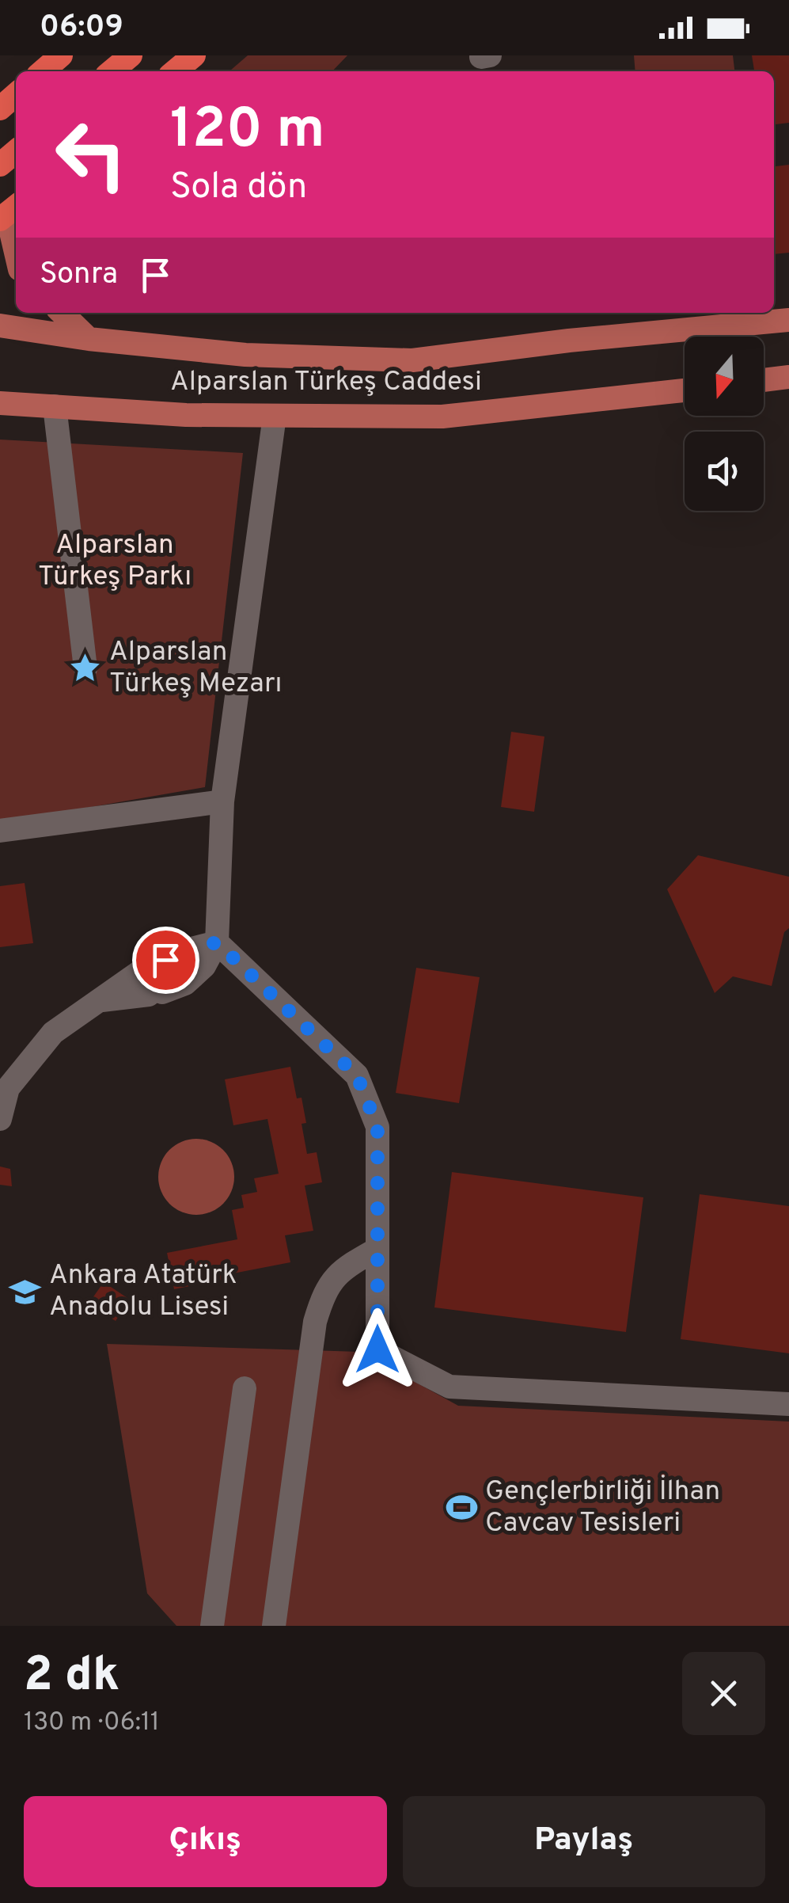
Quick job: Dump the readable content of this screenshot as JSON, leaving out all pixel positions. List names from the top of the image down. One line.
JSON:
{"streets":{"main road":["Alparslan Türkeş Caddesi"]},"parks":["Alparslan Türkeş Parkı"],"places":{"place":["Alparslan Türkeş Mezarı"],"school or university":["Ankara Atatürk Anadolu Lisesi"],"sports":["Gençlerbirliği İlhan Cavcav Tesisleri"]},"north":"bottom","page":{"status":"06:09","turn":["120 m","Sola dön"],"then":"Sonra","heading":["2 dk","130 m · 06:11"],"buttons":["Çıkış","Paylaş"]}}
